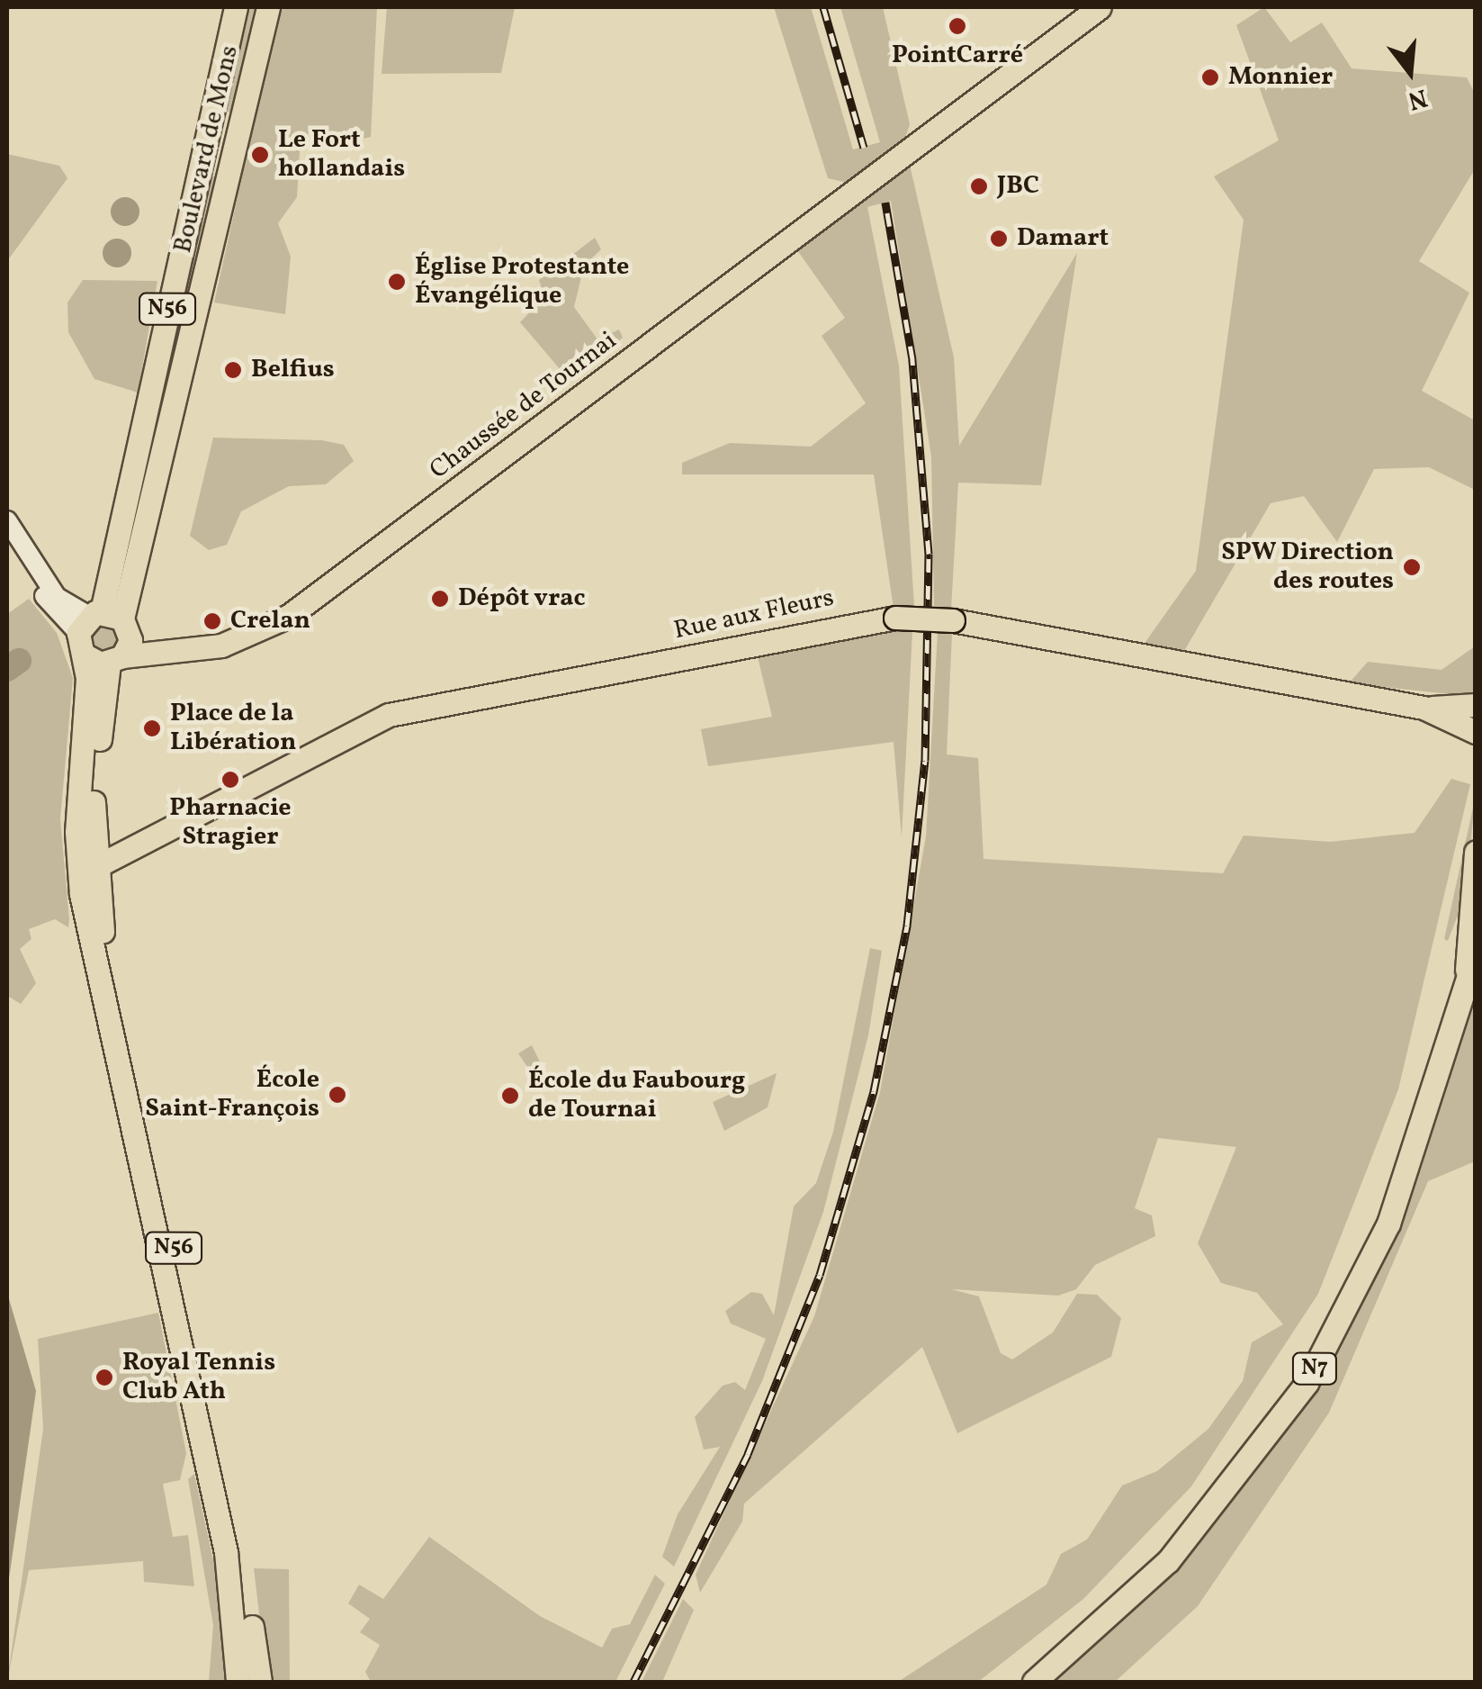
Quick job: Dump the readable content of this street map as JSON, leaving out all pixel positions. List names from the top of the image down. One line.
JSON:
{"streets":{"main road":["Boulevard de Mons","N56","Chaussée de Tournai","Rue aux Fleurs","N7"]},"crossings":[["Boulevard de Mons","N56"],["Boulevard de Mons","Chaussée de Tournai"],["N56","Chaussée de Tournai"],["N56","Rue aux Fleurs"]],"places":["PointCarré","Monnier","Le Fort hollandais","JBC","Damart","Église Protestante Évangélique","Belfius","SPW Direction des routes","Dépôt vrac","Crelan","Place de la Libération","Pharnacie Stragier","École Saint-François","École du Faubourg de Tournai","Royal Tennis Club Ath"],"north":"bottom"}
